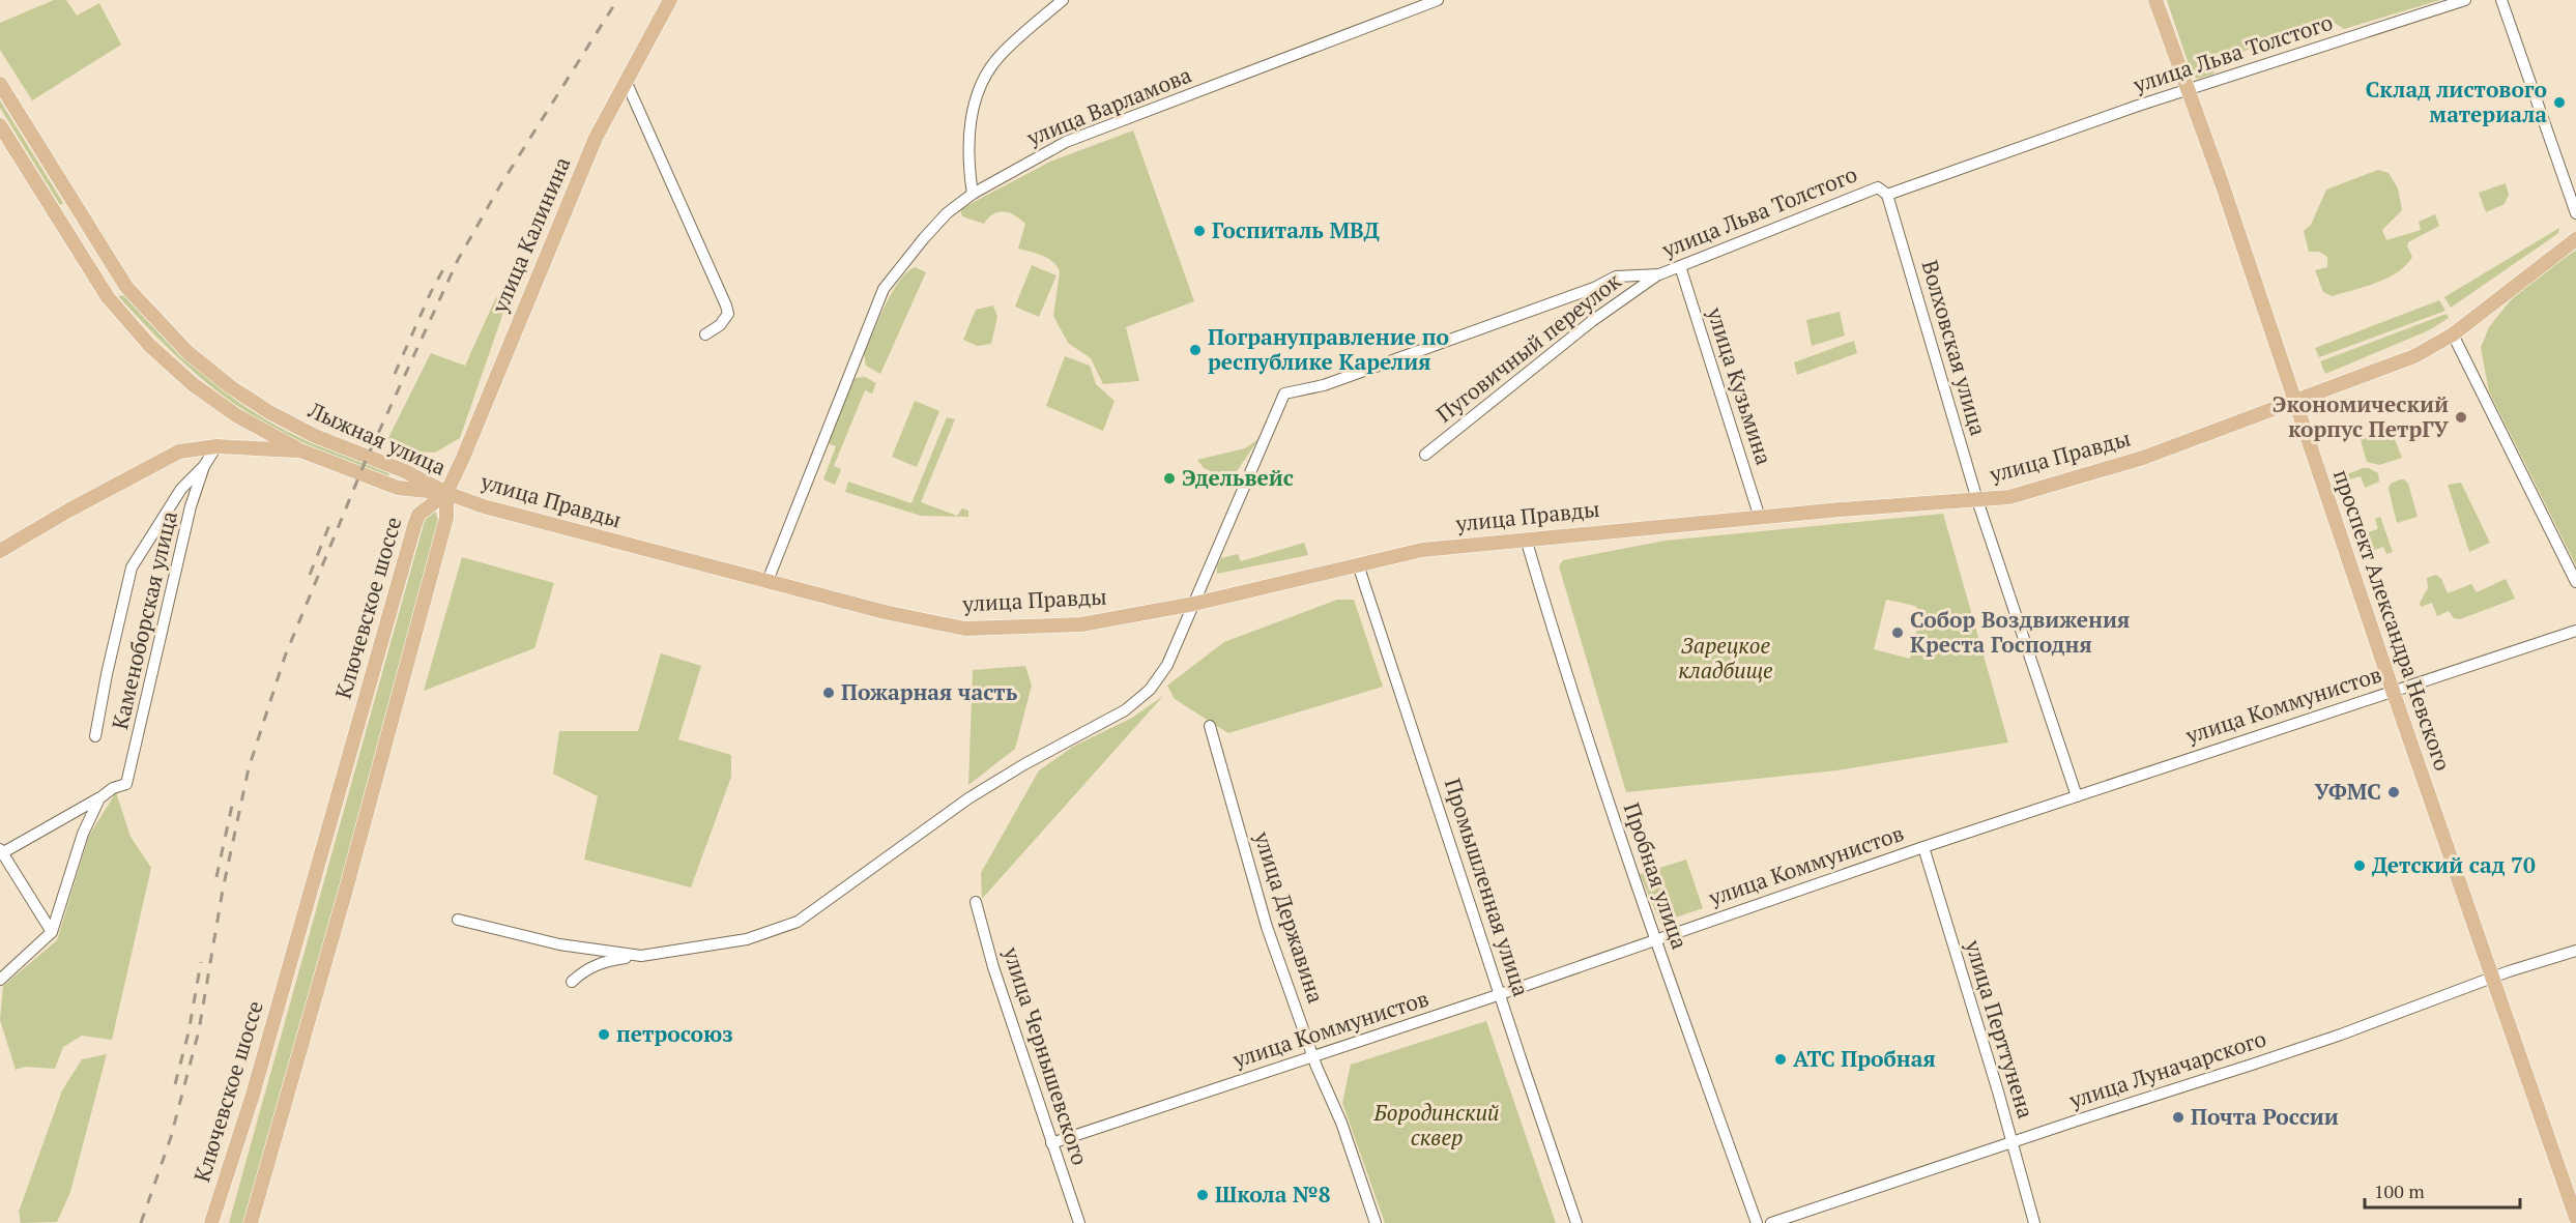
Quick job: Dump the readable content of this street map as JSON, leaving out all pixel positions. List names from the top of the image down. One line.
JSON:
{"streets":{"main road":["улица Калинина","Лыжная улица","улица Правды","Ключевское шоссе","проспект Александра Невского"],"street":["улица Льва Толстого","улица Варламова","Пуговичный переулок","Волховская улица","улица Кузьмина","Каменоборская улица","улица Коммунистов","Пробная улица","Промышленная улица","улица Державина","улица Перттунена","улица Чернышевского","улица Луначарского"]},"crossings":[["улица Льва Толстого","Пуговичный переулок"],["улица Льва Толстого","Волховская улица"],["улица Льва Толстого","улица Кузьмина"],["улица Льва Толстого","улица Правды"],["улица Льва Толстого","проспект Александра Невского"],["улица Варламова","улица Правды"],["улица Калинина","Лыжная улица"],["улица Калинина","улица Правды"],["улица Калинина","Ключевское шоссе"],["Волховская улица","улица Правды"],["Волховская улица","улица Коммунистов"],["улица Кузьмина","улица Правды"],["Лыжная улица","улица Правды"],["Лыжная улица","Ключевское шоссе"],["улица Правды","Ключевское шоссе"],["улица Правды","проспект Александра Невского"],["улица Правды","Пробная улица"],["улица Правды","Промышленная улица"],["проспект Александра Невского","улица Коммунистов"],["проспект Александра Невского","улица Луначарского"],["улица Коммунистов","Пробная улица"],["улица Коммунистов","Промышленная улица"],["улица Коммунистов","улица Державина"],["улица Коммунистов","улица Перттунена"],["улица Коммунистов","улица Чернышевского"],["улица Перттунена","улица Луначарского"]],"parks":["Зарецкое кладбище","Бородинский сквер"],"places":["Склад листового материала","Госпиталь МВД","Погрануправление по республике Карелия","Экономический корпус ПетрГУ","Эдельвейс","Собор Воздвижения Креста Господня","Пожарная часть","УФМС","Детский сад 70","петросоюз","АТС Пробная","Почта России","Школа №8"],"scale_bar":"100 m"}
